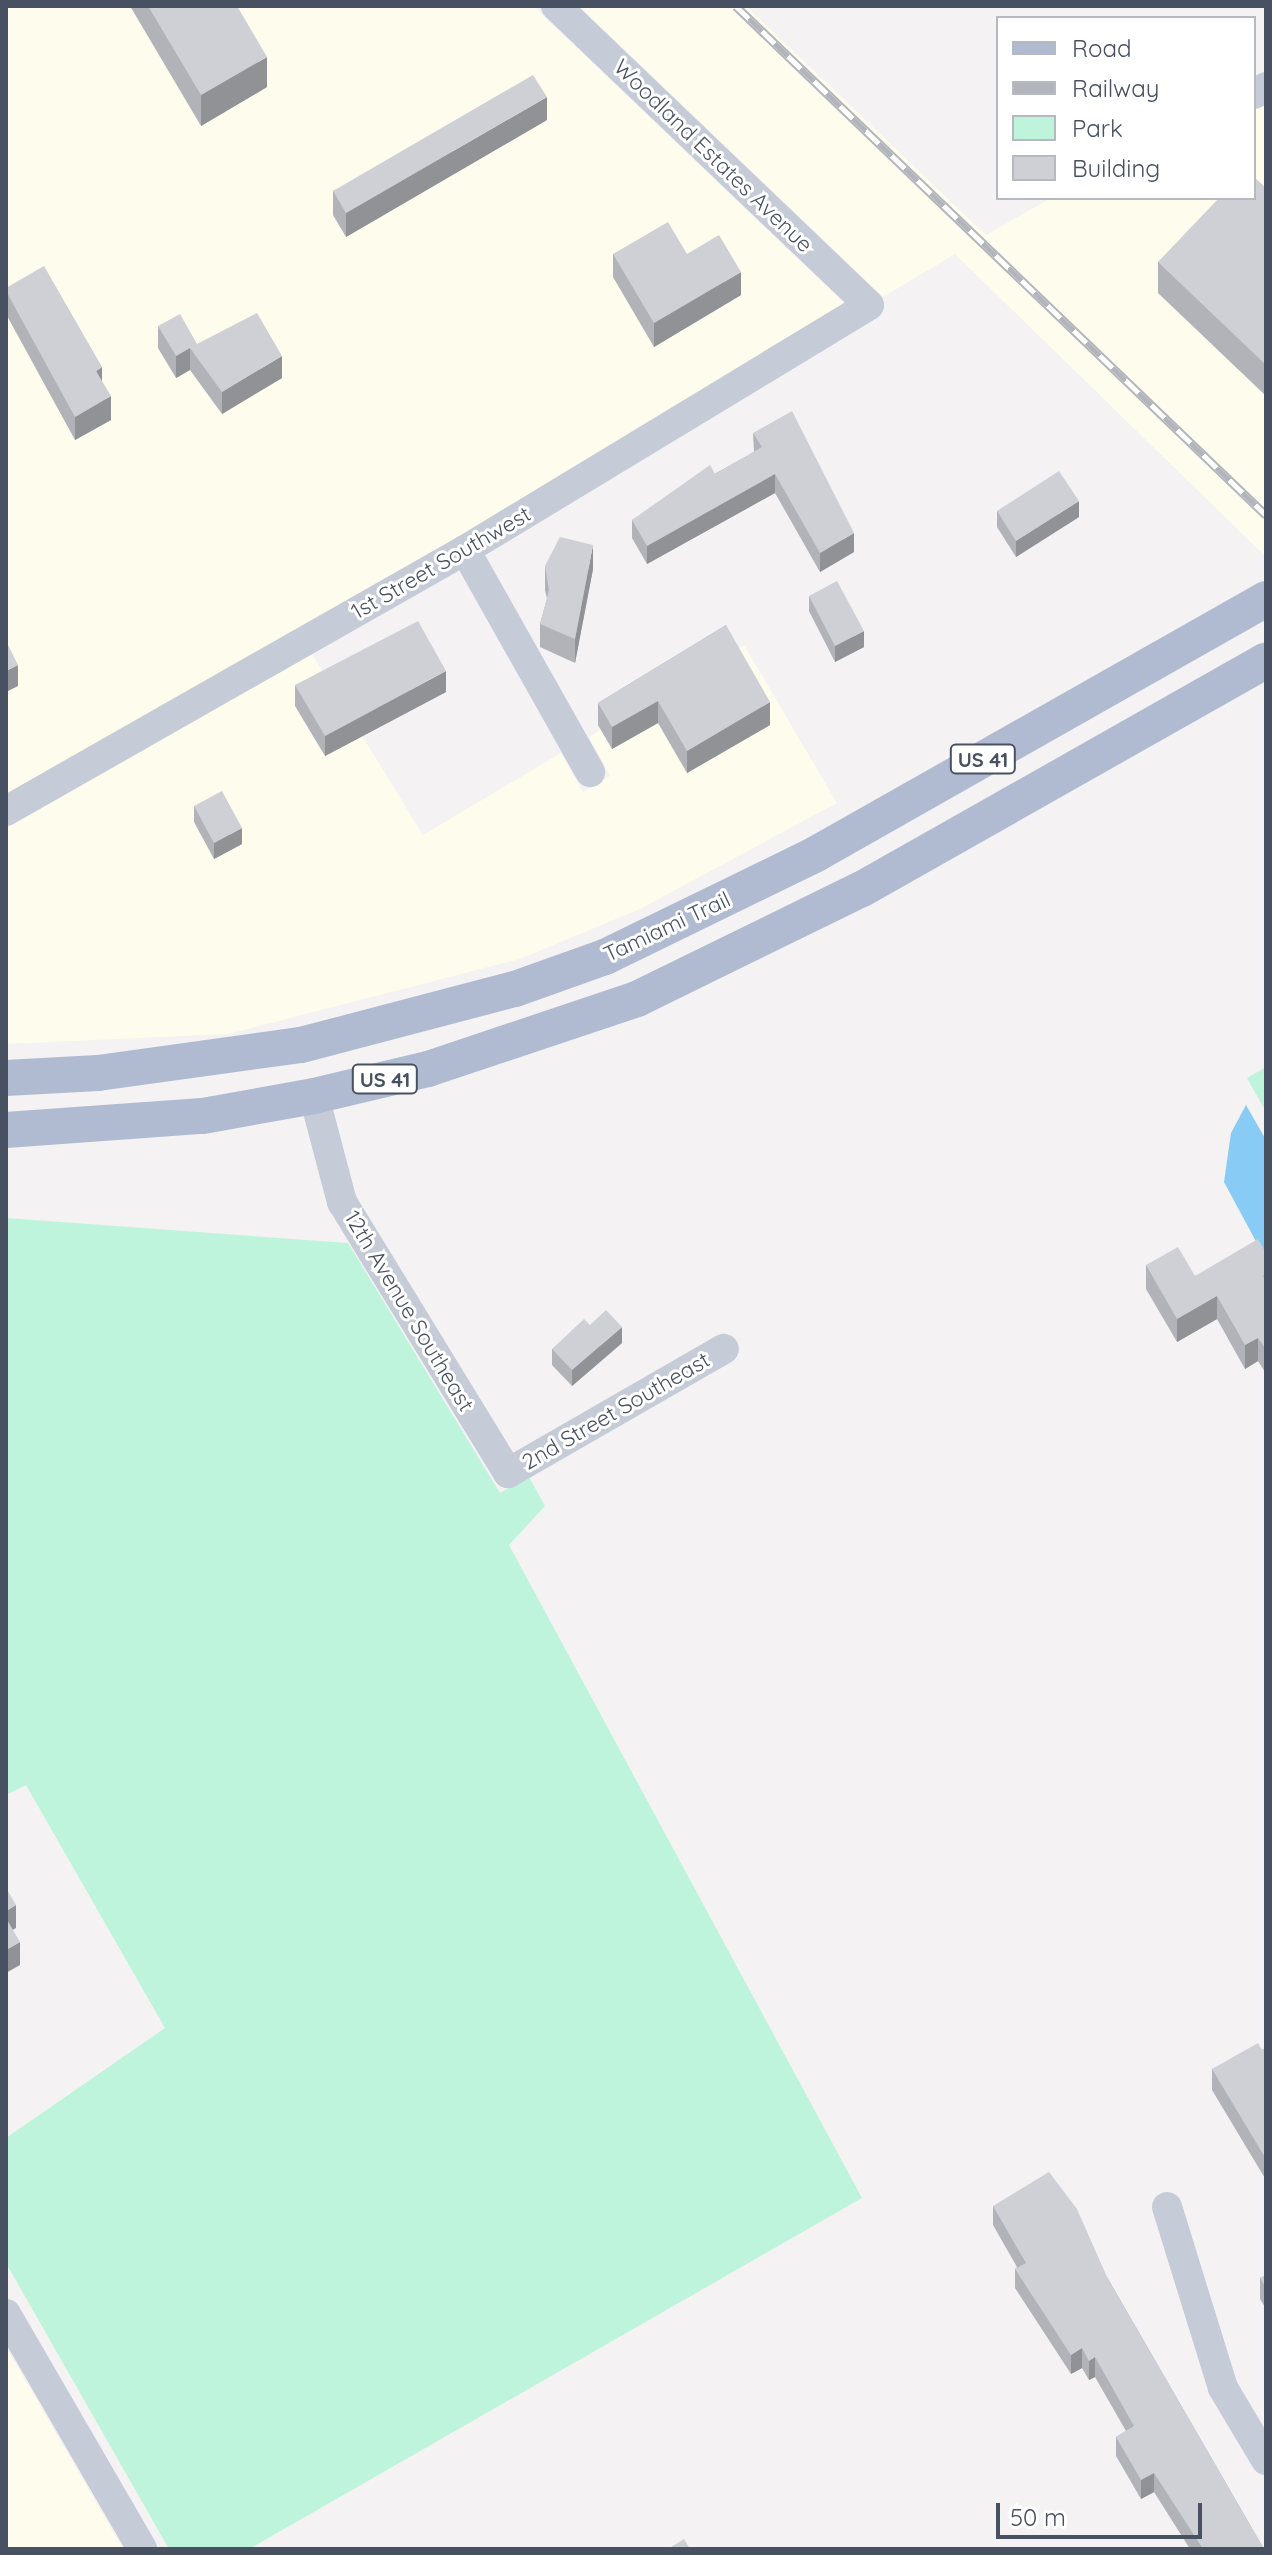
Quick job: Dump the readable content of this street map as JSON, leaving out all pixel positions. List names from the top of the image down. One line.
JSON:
{"streets":{"main road":["US 41","Tamiami Trail"],"street":["Woodland Estates Avenue","1st Street Southwest","12th Avenue Southeast","2nd Street Southeast"]},"crossings":[["Woodland Estates Avenue","1st Street Southwest"],["US 41","12th Avenue Southeast"],["12th Avenue Southeast","2nd Street Southeast"]],"legend":["Road","Railway","Park","Building"],"scale_bar":"50 m"}
